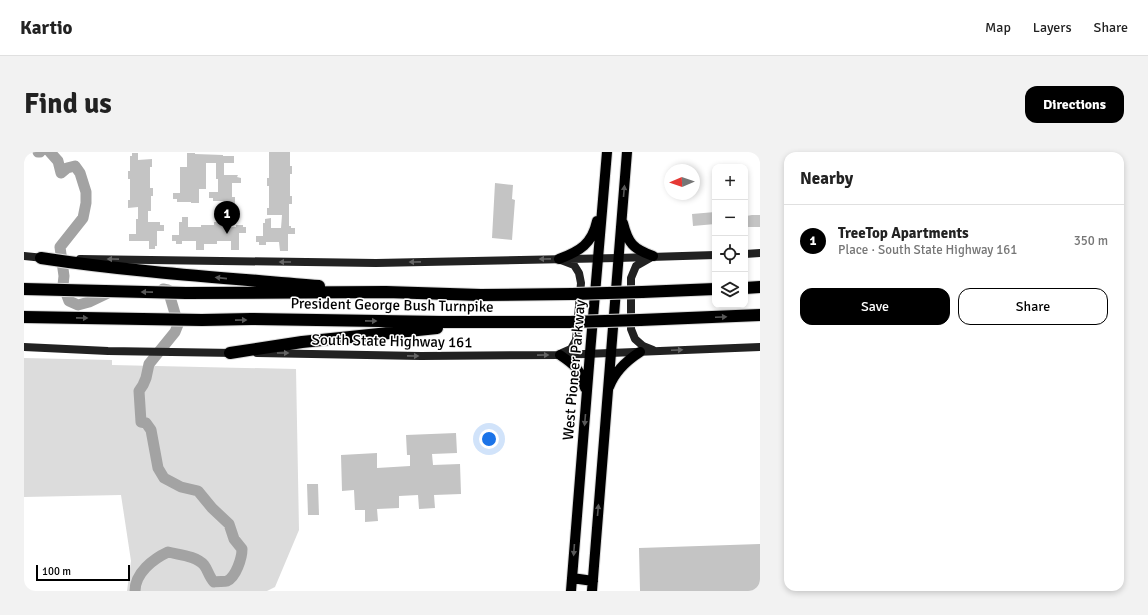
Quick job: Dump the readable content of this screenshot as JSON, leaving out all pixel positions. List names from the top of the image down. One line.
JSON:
{"streets":{"highway":["President George Bush Turnpike"],"main road":["South State Highway 161","West Pioneer Parkway"]},"crossings":[["South State Highway 161","West Pioneer Parkway"]],"one_way":["South State Highway 161"],"scale_bar":"100 m","north":"left","page":{"header":"Kartio","nav":["Map","Layers","Share"],"buttons":["Directions",["Save","Share"]],"title":"Find us","heading":"Nearby","map_buttons":["+","−"],"pins":"1","list":[{"mark":"1","name":"TreeTop Apartments","note":"Place · South State Highway 161","value":"350 m"}],"scale":"100 m"}}
